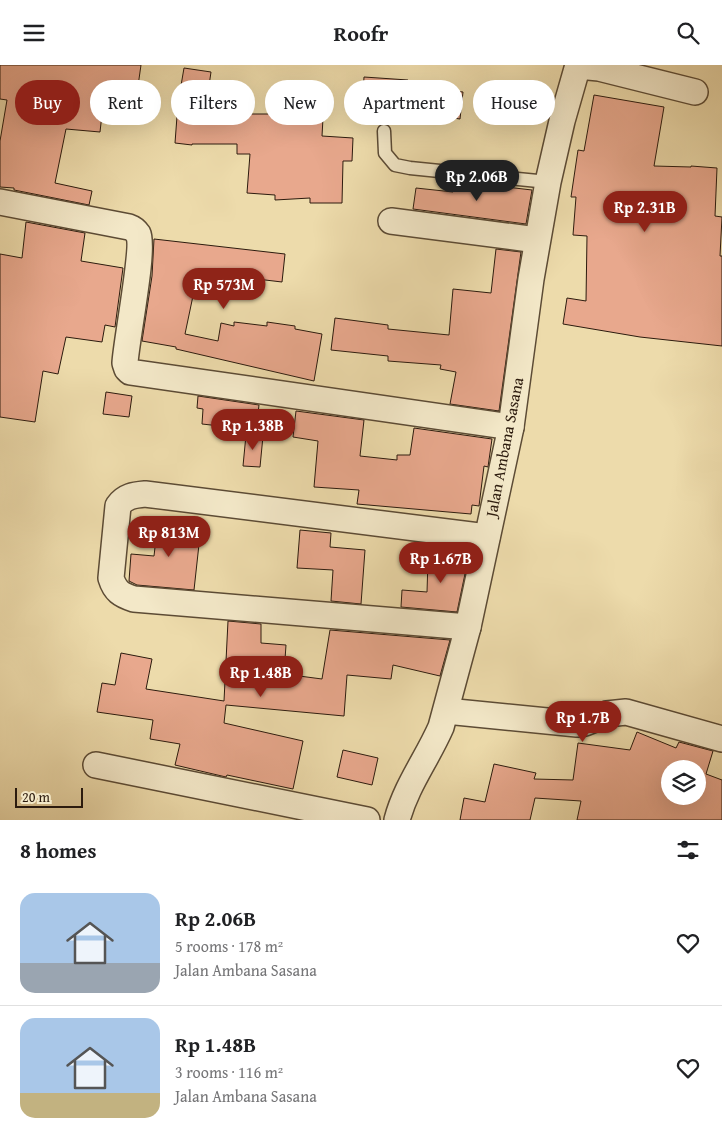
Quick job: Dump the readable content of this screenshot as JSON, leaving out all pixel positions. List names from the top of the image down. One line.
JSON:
{"streets":{"street":["Jalan Ambana Sasana"]},"scale_bar":"20 m","page":{"header":"Roofr","chip":["Buy","Rent","Filters","New","Apartment","House"],"price":["Rp 2.06B","Rp 2.31B","Rp 573M","Rp 1.38B","Rp 813M","Rp 1.67B","Rp 1.48B","Rp 1.7B"],"scale":"20 m","heading":"8 homes","list":[{"name":"Rp 2.06B","note":"5 rooms · 178 m² · Jalan Ambana Sasana"},{"name":"Rp 1.48B","note":"3 rooms · 116 m² · Jalan Ambana Sasana"}]}}
